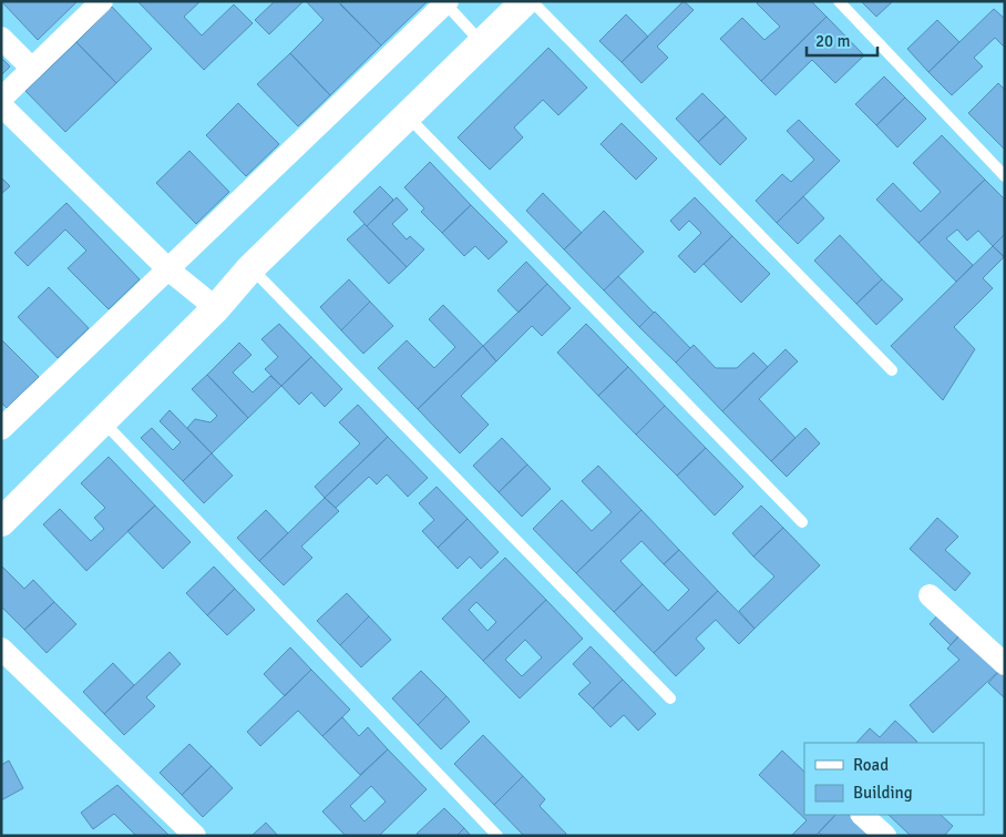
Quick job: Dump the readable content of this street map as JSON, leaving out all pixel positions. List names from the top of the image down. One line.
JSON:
{"legend":["Road","Building"],"scale_bar":"20 m"}
